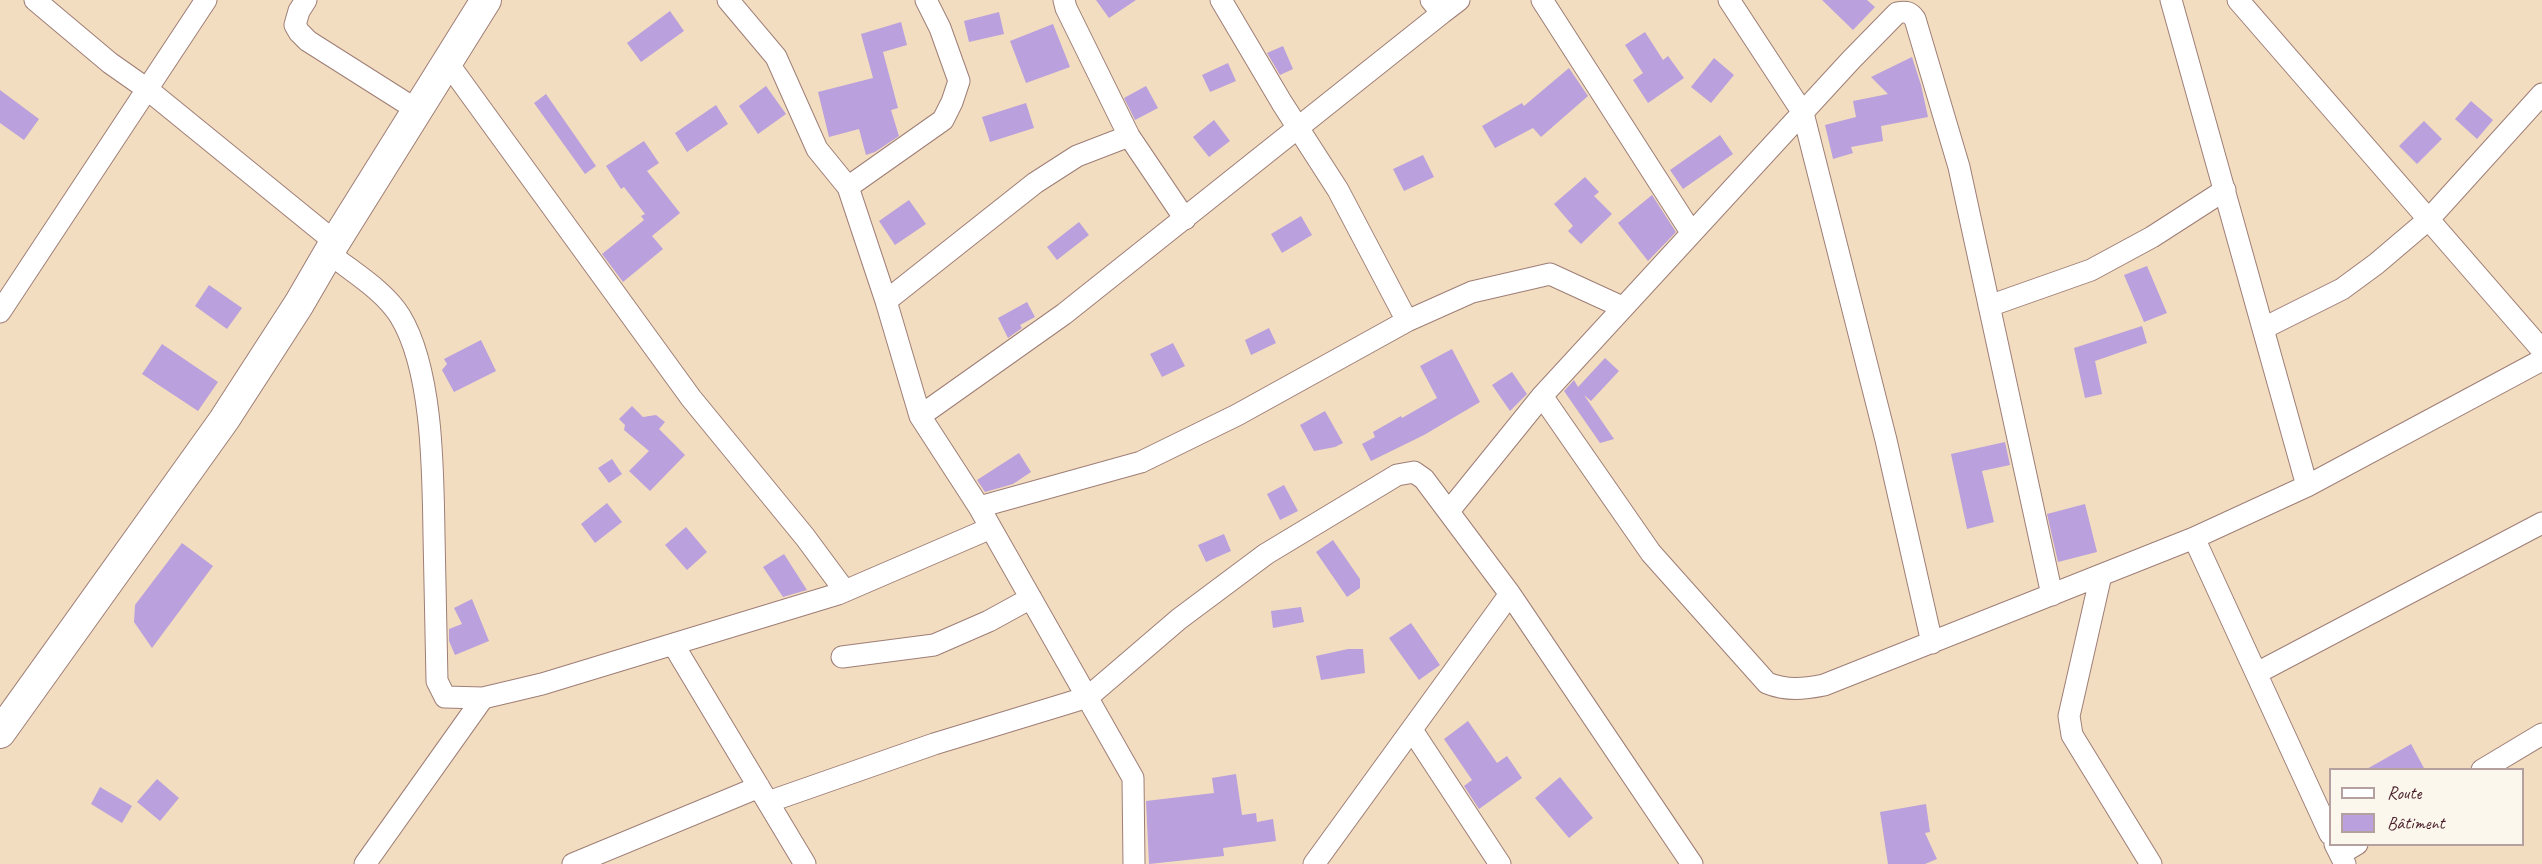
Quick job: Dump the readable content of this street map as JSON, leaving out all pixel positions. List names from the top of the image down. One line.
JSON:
{"legend":["Route","Bâtiment"]}
